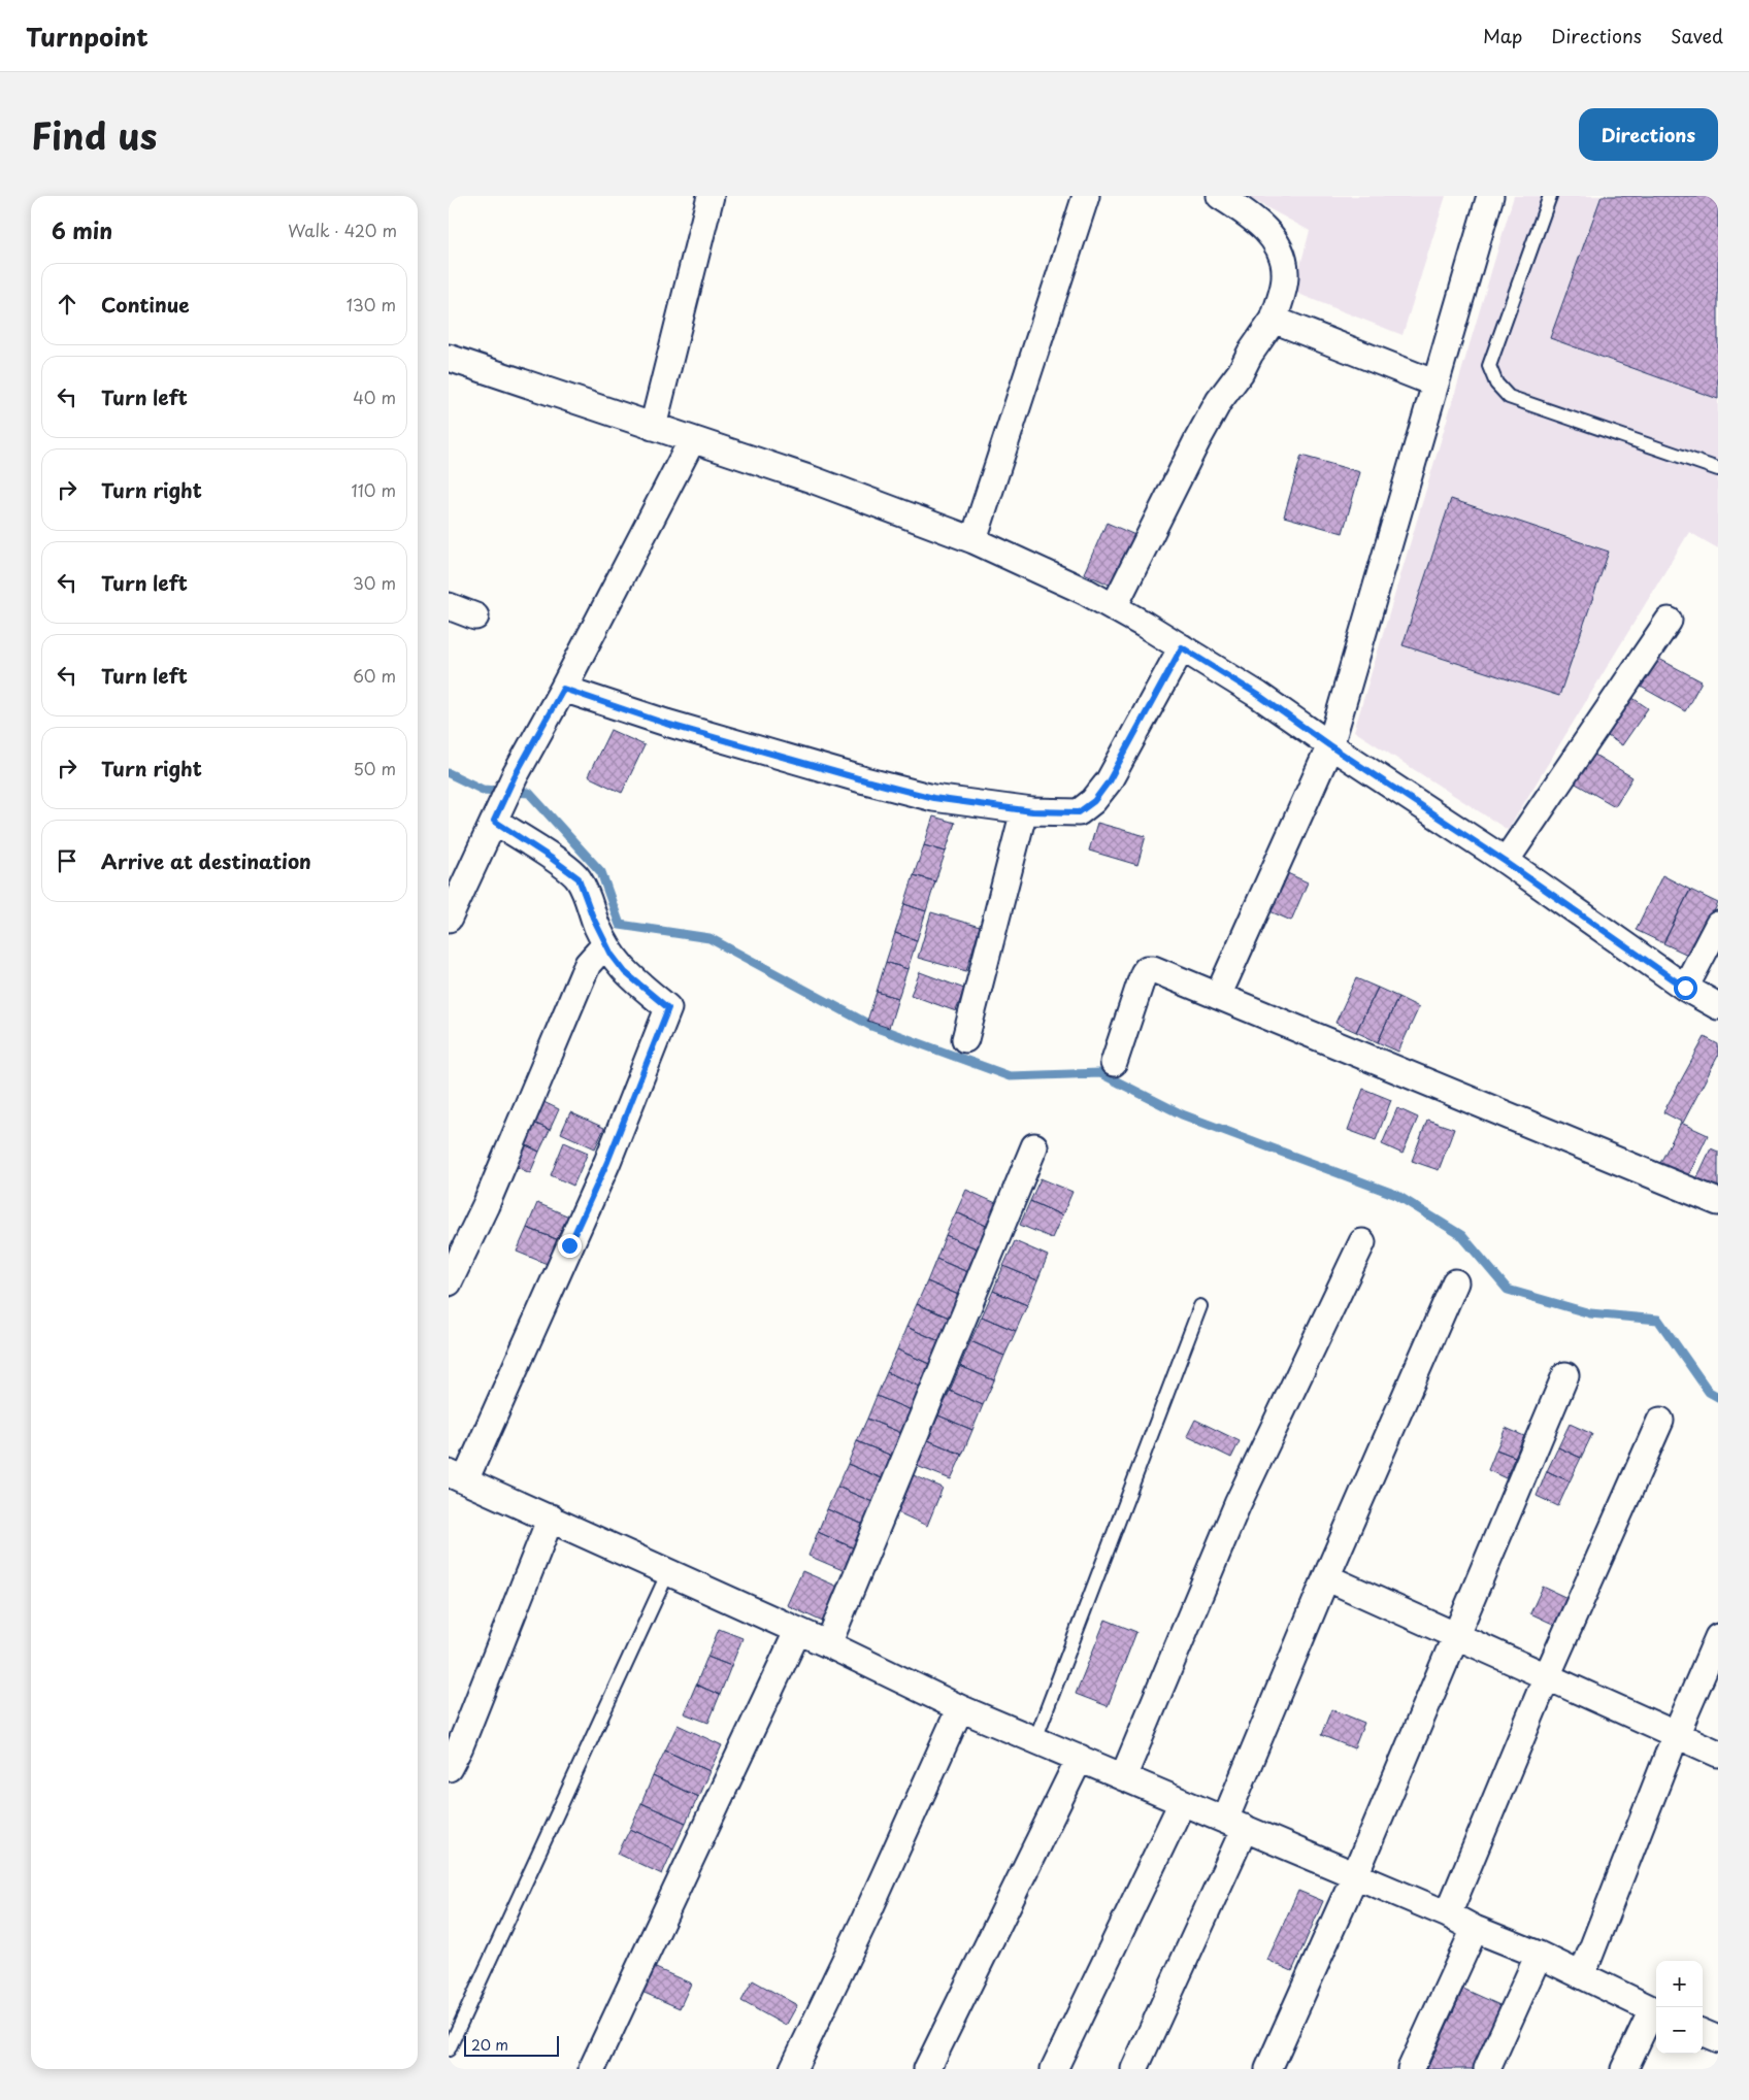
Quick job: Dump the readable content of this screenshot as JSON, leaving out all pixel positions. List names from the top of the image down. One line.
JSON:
{"scale_bar":"20 m","page":{"header":"Turnpoint","nav":["Map","Directions","Saved"],"title":"Find us","buttons":"Directions","heading":["6 min","Walk · 420 m"],"list":[["Continue","130 m"],["Turn left","40 m"],["Turn right","110 m"],["Turn left","30 m"],["Turn left","60 m"],["Turn right","50 m"],"Arrive at destination"],"map_buttons":["+","−"],"scale":"20 m"}}
